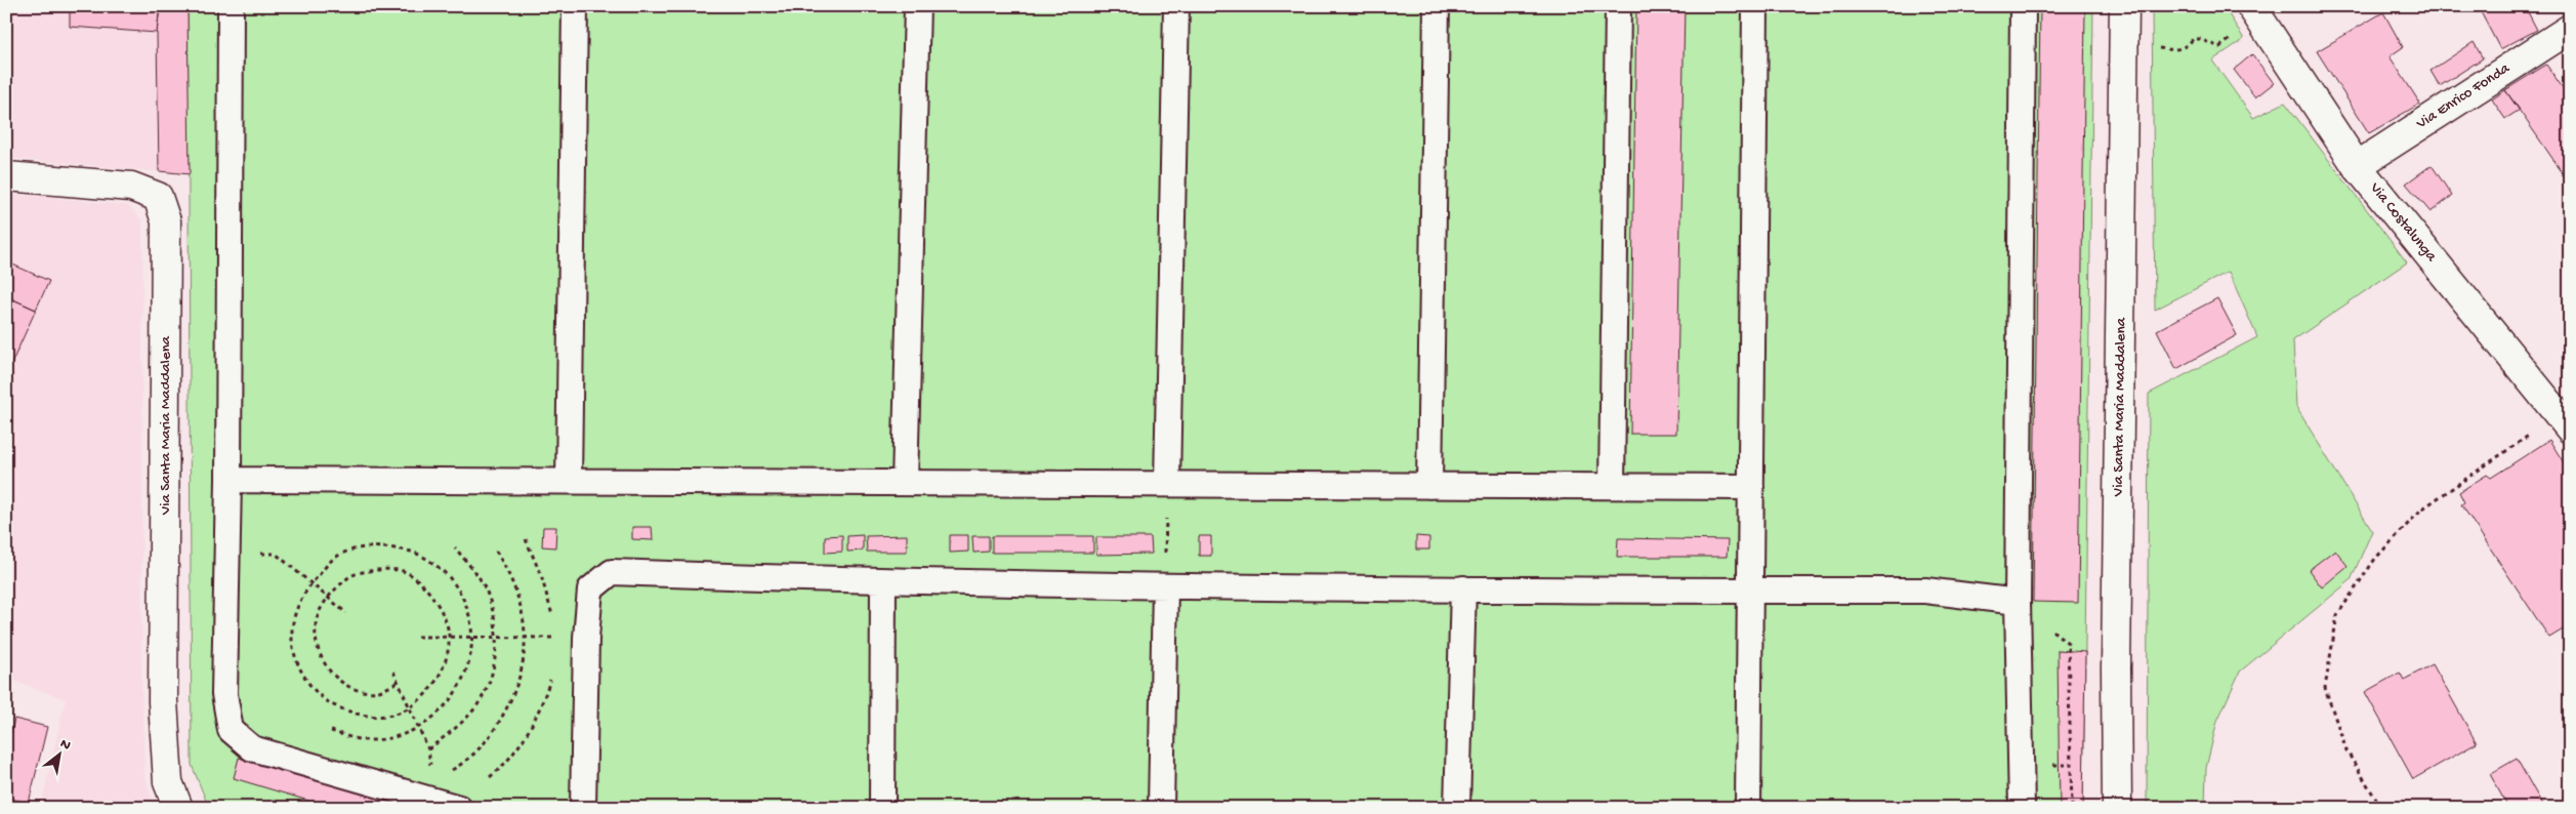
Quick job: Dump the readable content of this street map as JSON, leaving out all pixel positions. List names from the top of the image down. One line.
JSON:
{"streets":{"street":["Via Enrico Fonda","Via Costalunga","Via Santa Maria Maddalena"]},"crossings":[["Via Enrico Fonda","Via Costalunga"]],"north":"top right"}
